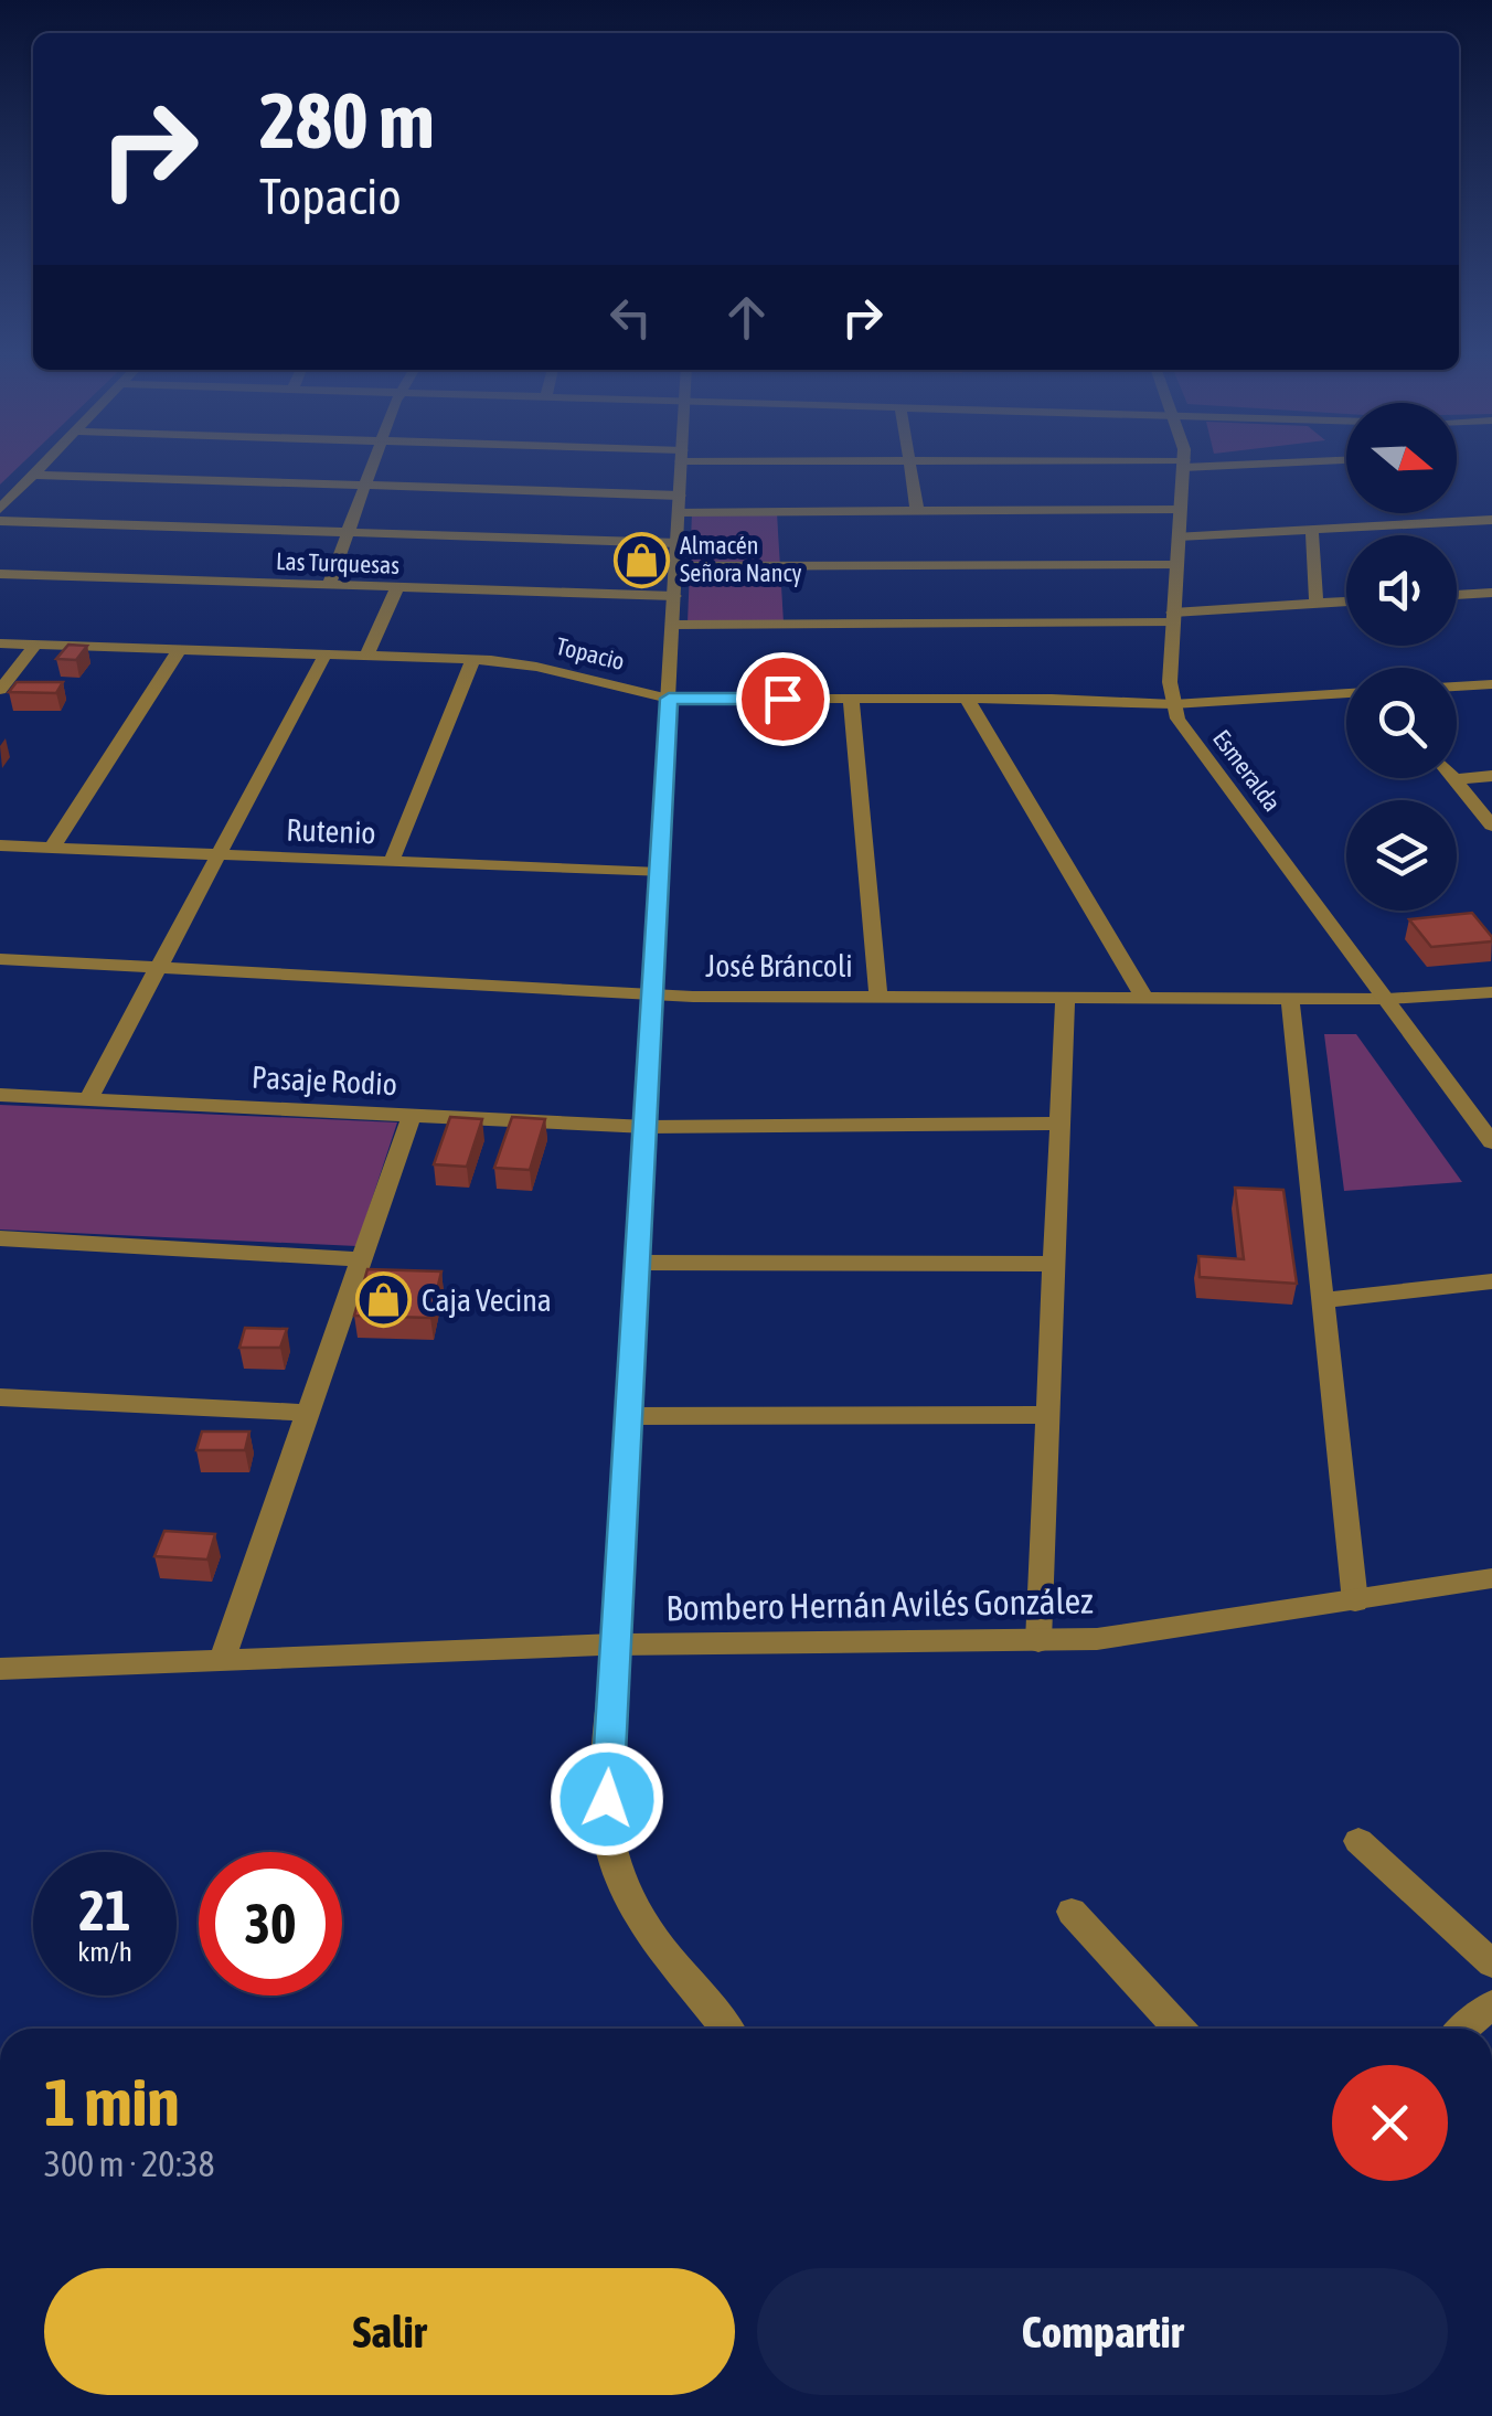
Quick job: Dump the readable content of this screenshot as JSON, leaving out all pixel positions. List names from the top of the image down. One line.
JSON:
{"streets":{"street":["Las Turquesas","Topacio","Esmeralda","Rutenio","José Bráncoli","Pasaje Rodio","Bombero Hernán Avilés González"]},"crossings":[["Topacio","Esmeralda"],["Esmeralda","José Bráncoli"]],"places":{"shop":["Almacén Señora Nancy","Caja Vecina"]},"north":"right","page":{"turn":["280 m","Topacio"],"speed":"21 km/h","limit":"30","heading":["1 min","300 m · 20:38"],"buttons":["Salir","Compartir"]}}
